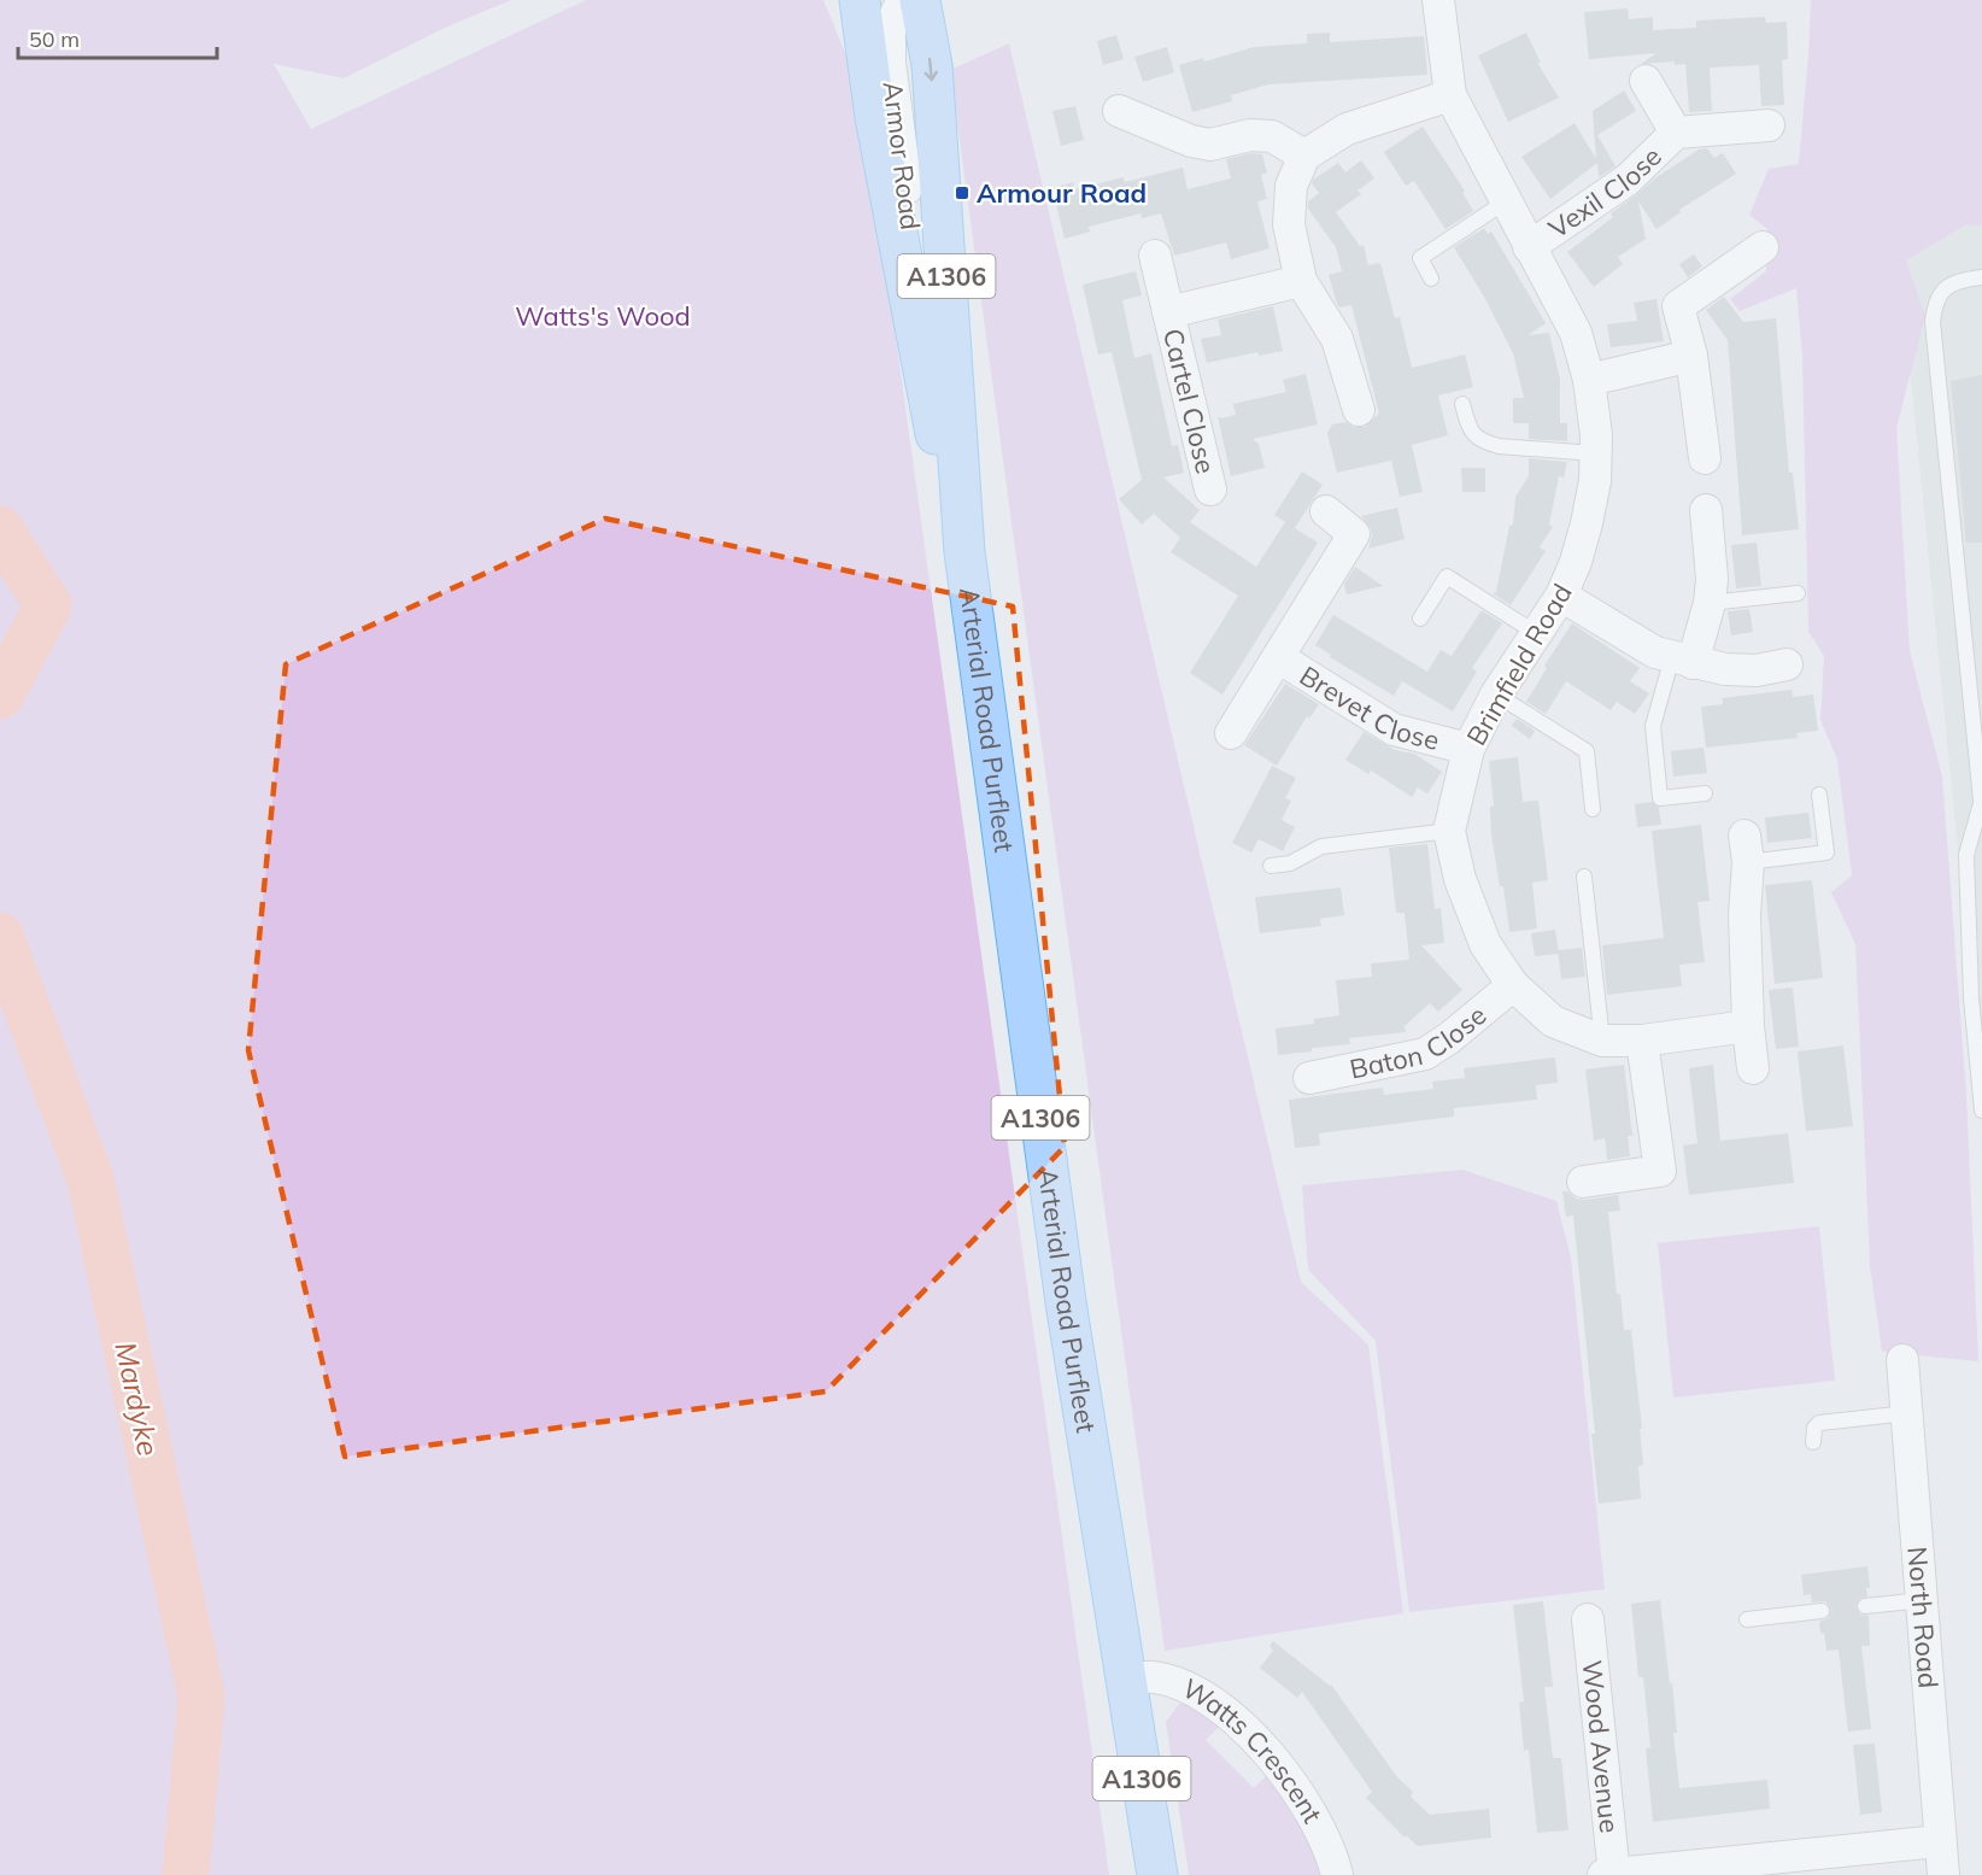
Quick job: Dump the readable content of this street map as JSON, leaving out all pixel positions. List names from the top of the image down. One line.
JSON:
{"streets":{"main road":["A1306","Arterial Road Purfleet"],"street":["Armor Road","Vexil Close","Cartel Close","Brimfield Road","Brevet Close","Baton Close","North Road","Wood Avenue","Watts Crescent"]},"crossings":[["Armor Road","Arterial Road Purfleet"],["Vexil Close","Brimfield Road"],["Brimfield Road","Brevet Close"],["Brimfield Road","Baton Close"],["Arterial Road Purfleet","Watts Crescent"]],"water":["Mardyke"],"parks":["Watts's Wood"],"places":{"transit":["Armour Road"]},"scale_bar":"50 m"}
